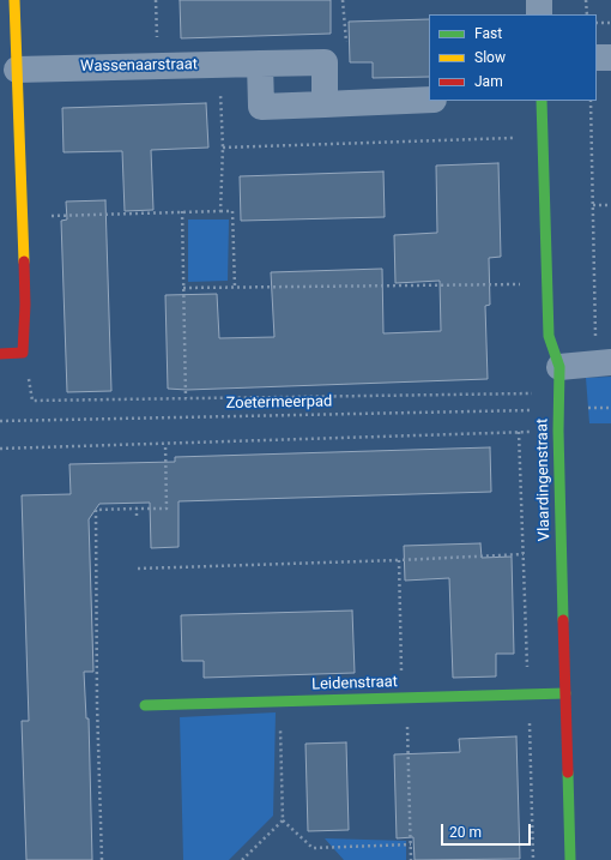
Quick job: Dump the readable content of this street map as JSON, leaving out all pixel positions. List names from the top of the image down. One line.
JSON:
{"streets":{"street":["Wassenaarstraat","Vlaardingenstraat","Leidenstraat"],"path":["Zoetermeerpad"]},"crossings":[["Zoetermeerpad","Vlaardingenstraat"],["Vlaardingenstraat","Leidenstraat"]],"legend":["Fast","Slow","Jam"],"scale_bar":"20 m"}
